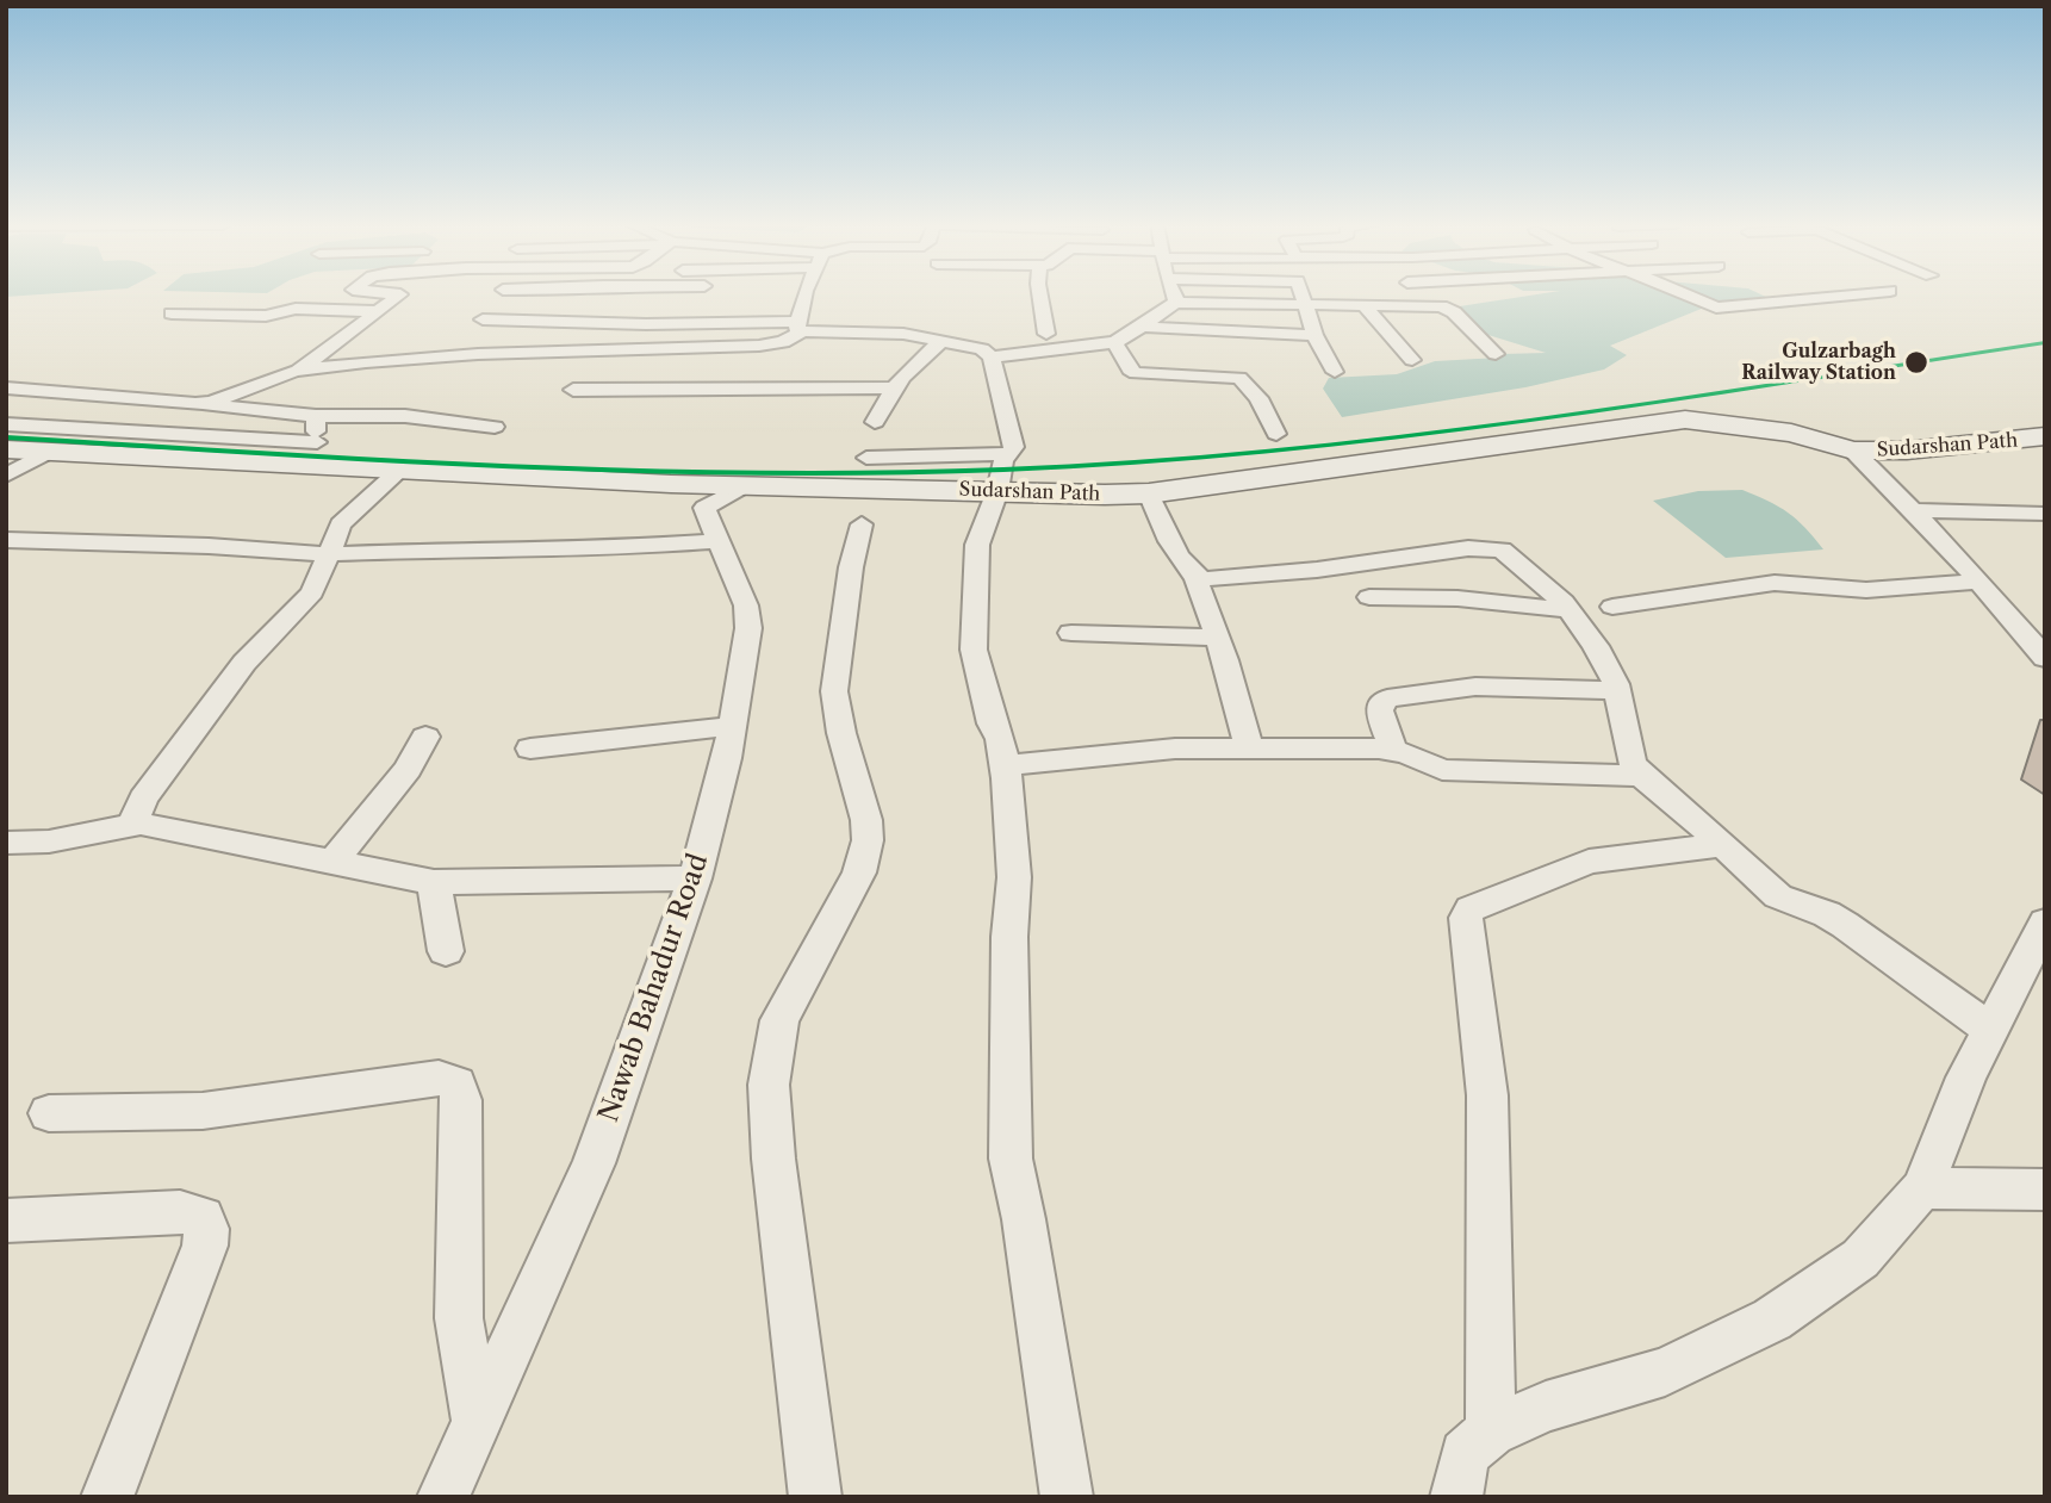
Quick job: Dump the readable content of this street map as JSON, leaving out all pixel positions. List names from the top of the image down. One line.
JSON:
{"streets":{"main road":["Sudarshan Path"],"street":["Nawab Bahadur Road"]},"places":["Gulzarbagh Railway Station"]}
